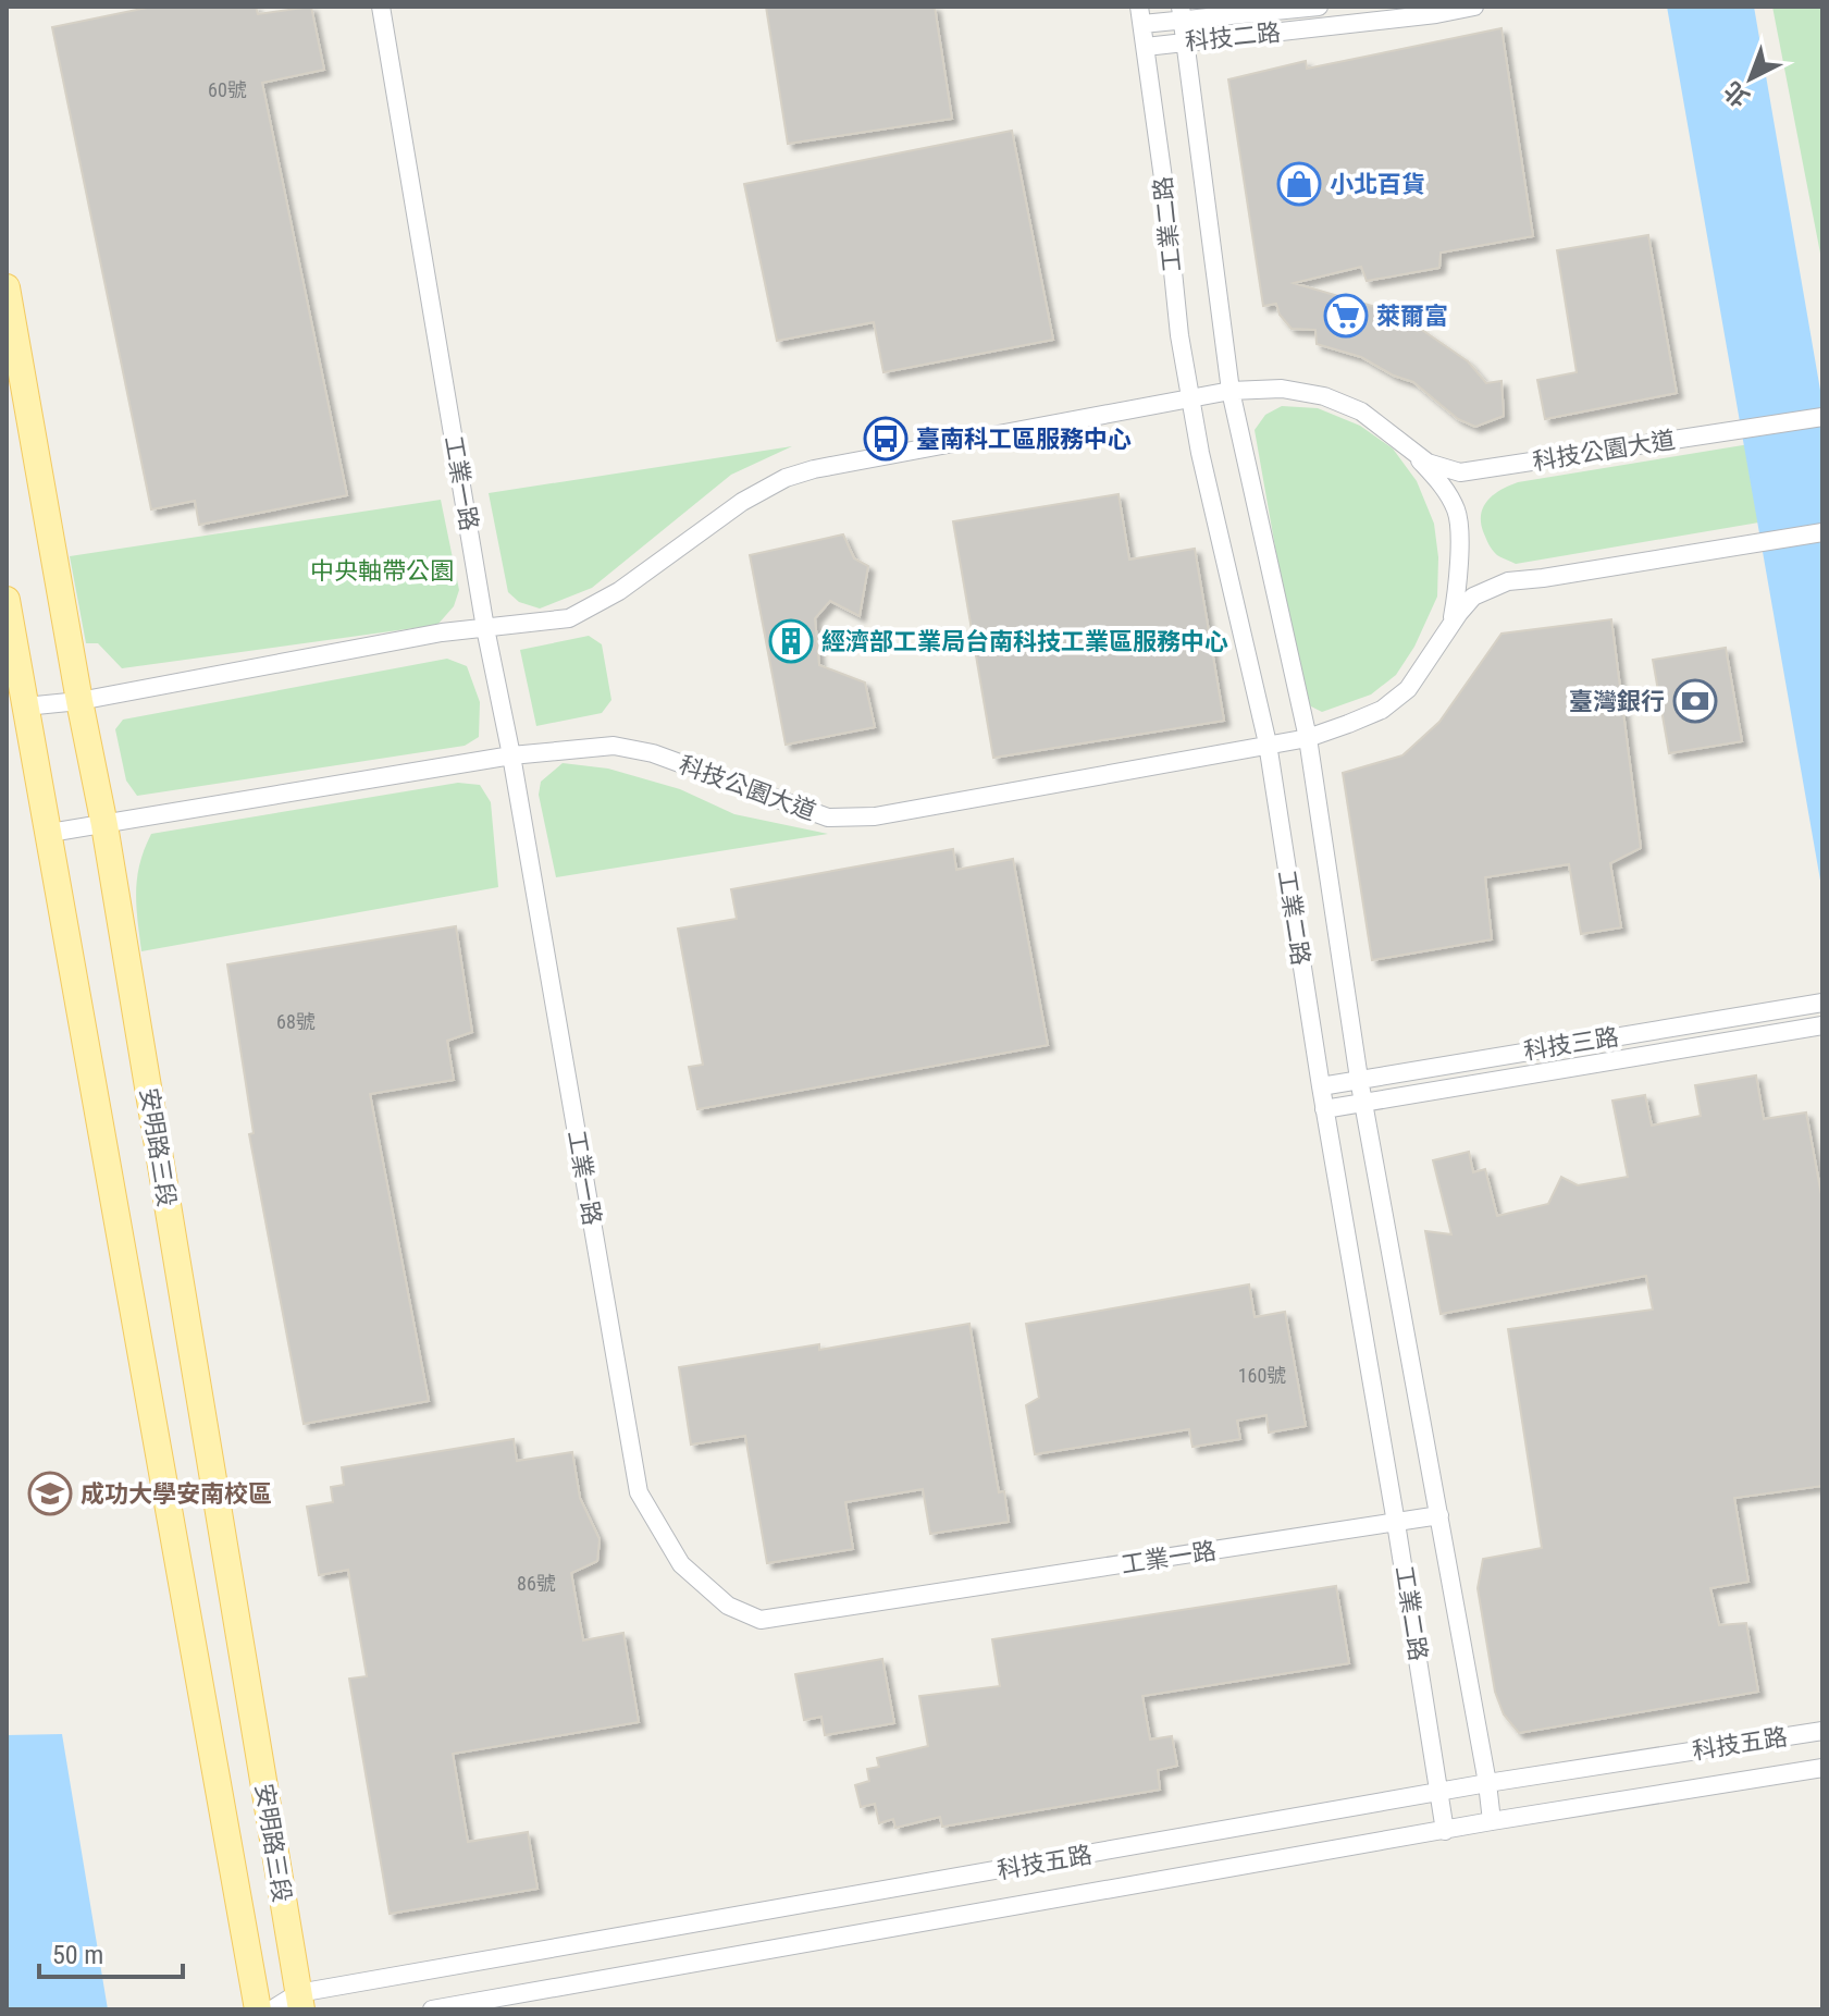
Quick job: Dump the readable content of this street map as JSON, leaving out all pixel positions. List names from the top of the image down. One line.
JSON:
{"streets":{"main road":["安明路三段"],"street":["科技二路","工業二路","科技公園大道","工業一路","科技三路","科技五路"]},"crossings":[["科技二路","工業二路"],["工業二路","科技公園大道"],["工業二路","工業一路"],["工業二路","科技三路"],["工業二路","科技五路"],["科技公園大道","工業一路"],["科技公園大道","安明路三段"],["安明路三段","科技五路"]],"parks":["中央軸帶公園"],"places":{"shop":["小北百貨"],"supermarket":["萊爾富"],"bus stop":["臺南科工區服務中心"],"building":["經濟部工業局台南科技工業區服務中心"],"bank":["臺灣銀行"],"school or university":["成功大學安南校區"]},"house_numbers":["60號","68號","160號","86號"],"scale_bar":"50 m","north":"bottom left"}
